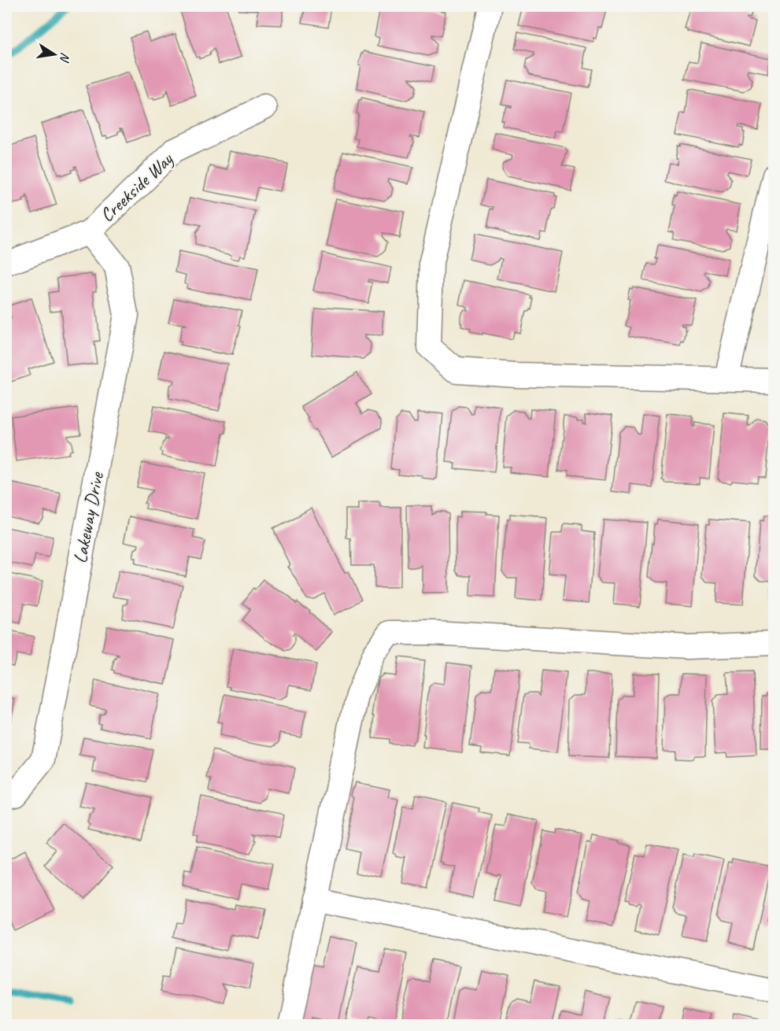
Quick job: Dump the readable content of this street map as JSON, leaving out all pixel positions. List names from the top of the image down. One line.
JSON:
{"streets":{"street":["Creekside Way","Lakeway Drive"]},"crossings":[["Creekside Way","Lakeway Drive"]],"north":"right"}
